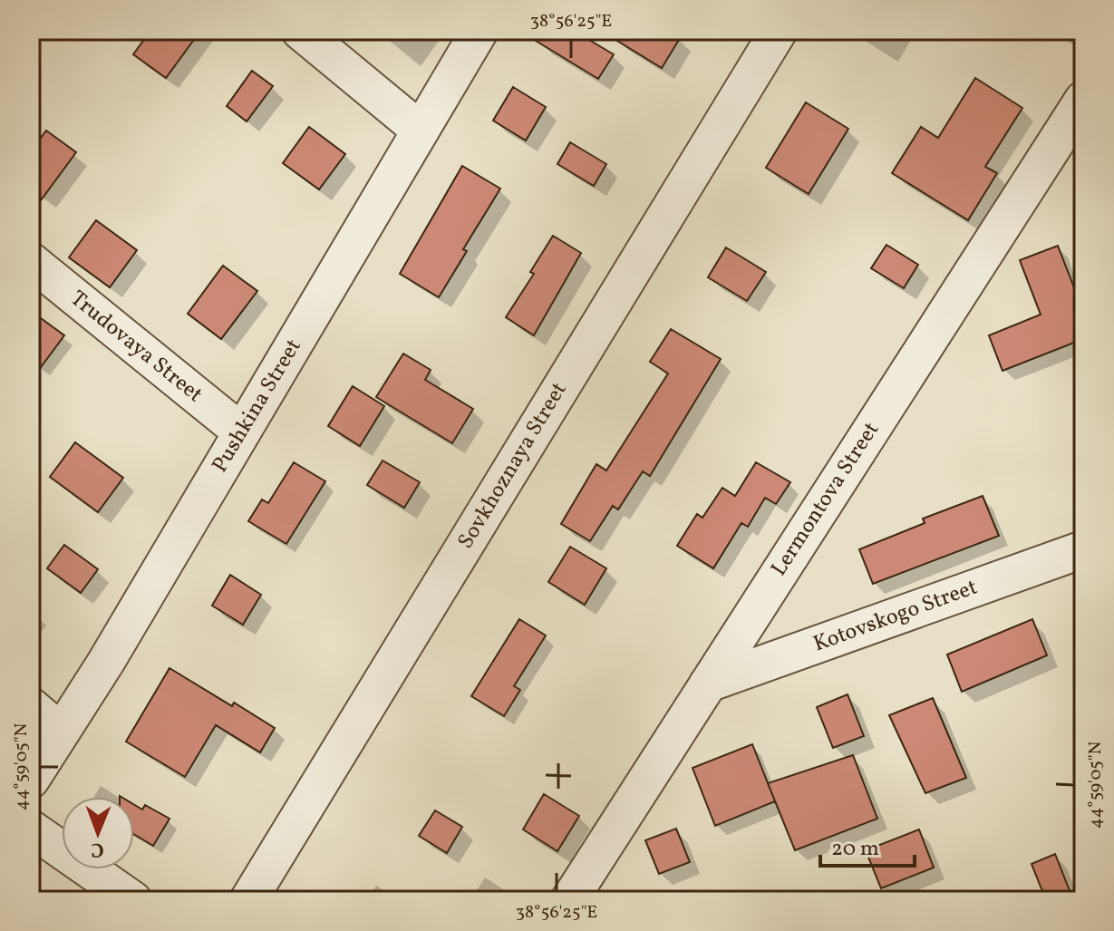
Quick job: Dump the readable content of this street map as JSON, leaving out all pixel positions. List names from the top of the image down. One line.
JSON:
{"streets":{"street":["Trudovaya Street","Pushkina Street","Sovkhoznaya Street","Lermontova Street","Kotovskogo Street"]},"crossings":[["Trudovaya Street","Pushkina Street"],["Lermontova Street","Kotovskogo Street"]],"scale_bar":"20 m","north":"bottom","coordinates":["38°56'25\"E","44°59'05\"N"]}
